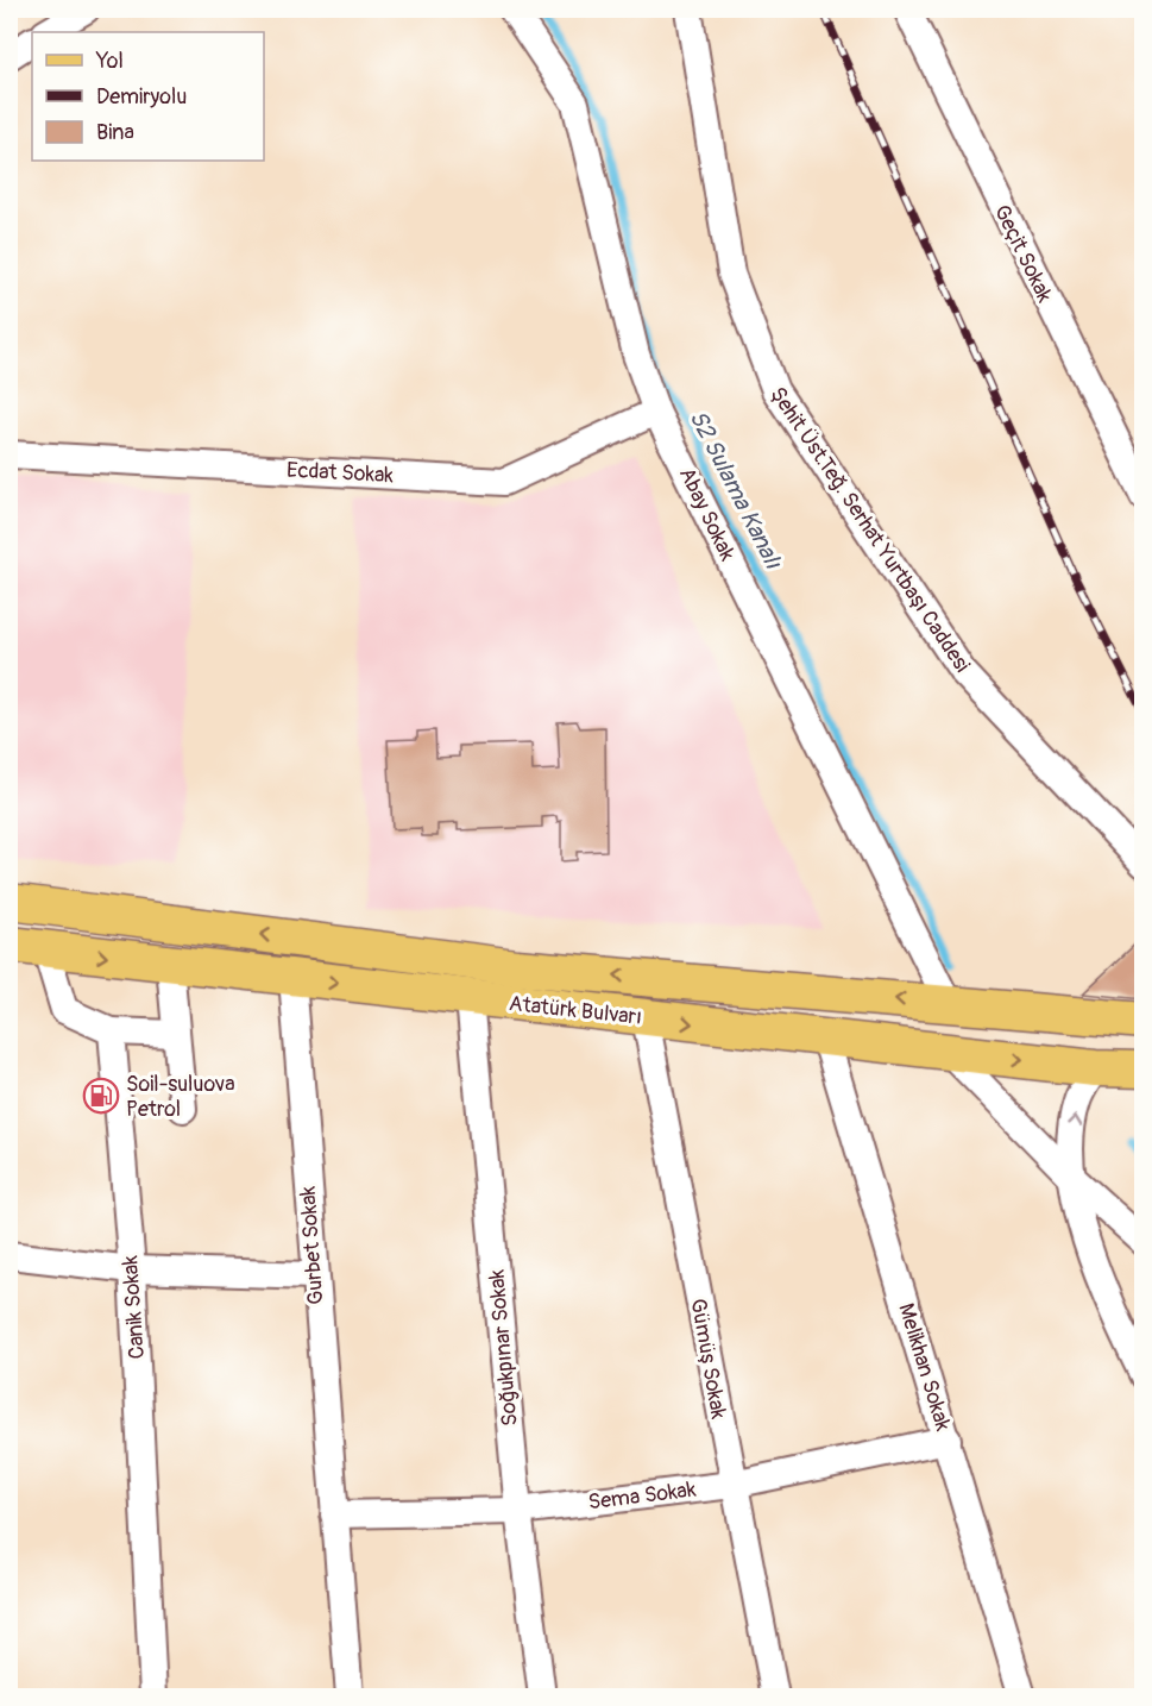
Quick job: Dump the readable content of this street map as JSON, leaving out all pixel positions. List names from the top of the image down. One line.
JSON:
{"streets":{"main road":["Atatürk Bulvarı"],"street":["Geçit Sokak","Ecdat Sokak","Abay Sokak","Şehit Üst.Teğ. Serhat Yurtbaşı Caddesi","Gurbet Sokak","Canik Sokak","Soğukpınar Sokak","Gümüş Sokak","Melikhan Sokak","Sema Sokak"]},"crossings":[["Ecdat Sokak","Abay Sokak"],["Abay Sokak","Atatürk Bulvarı"],["Atatürk Bulvarı","Gurbet Sokak"],["Atatürk Bulvarı","Soğukpınar Sokak"],["Atatürk Bulvarı","Gümüş Sokak"],["Atatürk Bulvarı","Melikhan Sokak"],["Gurbet Sokak","Sema Sokak"],["Soğukpınar Sokak","Sema Sokak"],["Gümüş Sokak","Sema Sokak"],["Melikhan Sokak","Sema Sokak"]],"water":["S2 Sulama Kanalı"],"places":{"fuel station":["Soil-suluova Petrol"]},"legend":["Yol","Demiryolu","Bina"]}
